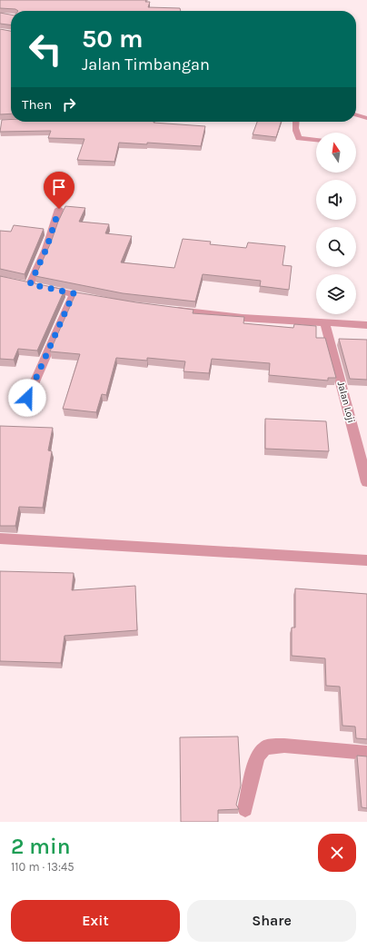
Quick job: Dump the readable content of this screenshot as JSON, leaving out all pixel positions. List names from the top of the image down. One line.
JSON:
{"streets":{"street":["Jalan Loji"]},"north":"top","page":{"turn":["50 m","Jalan Timbangan"],"then":"Then","heading":["2 min","110 m · 13:45"],"buttons":["Exit","Share"]}}
